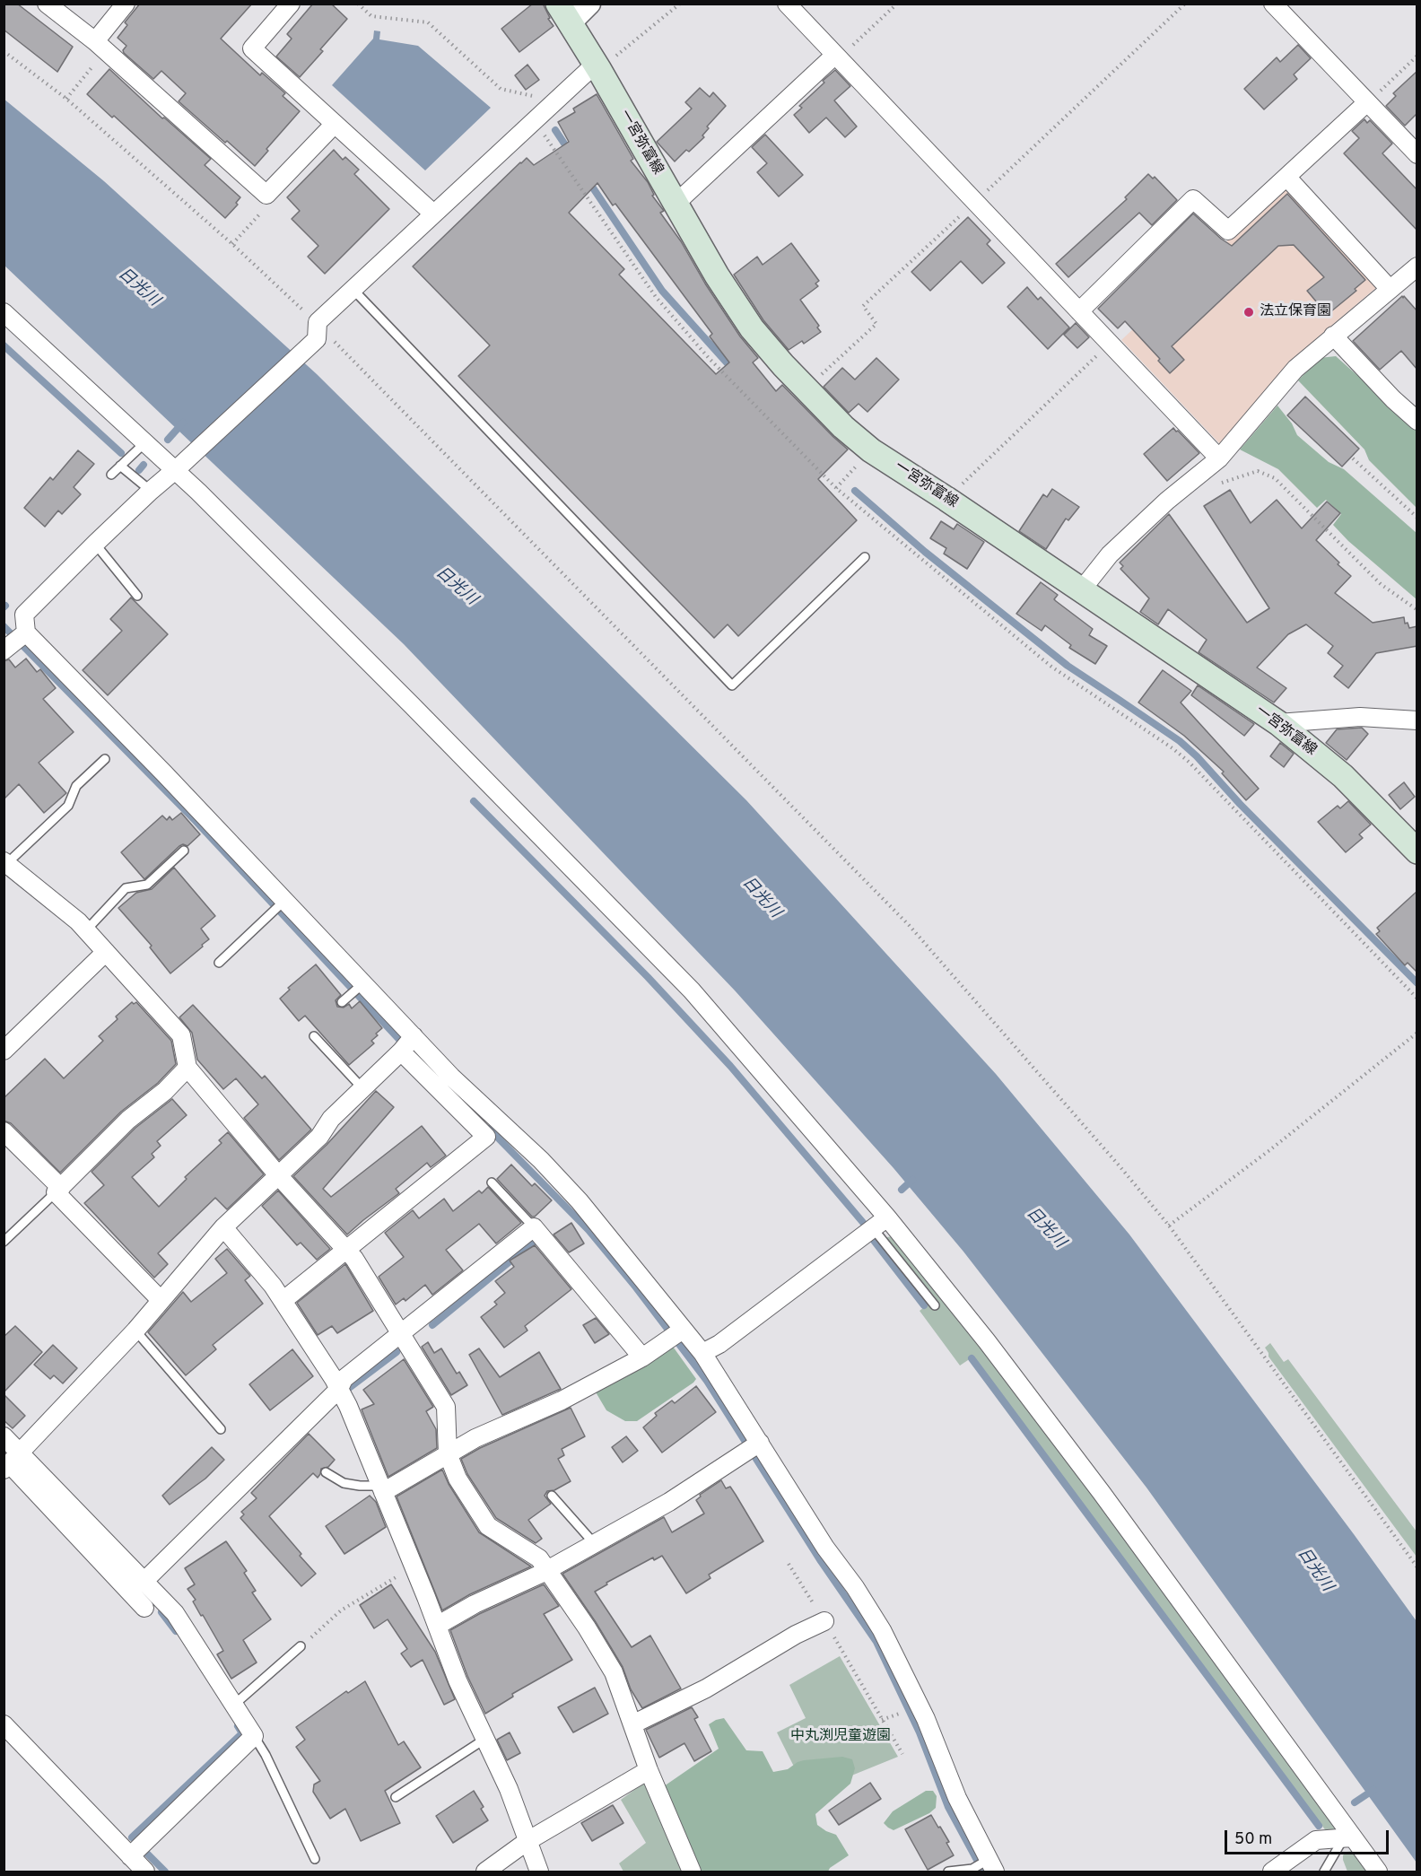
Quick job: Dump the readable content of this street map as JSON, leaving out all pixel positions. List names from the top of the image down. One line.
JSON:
{"streets":{"main road":["一宮弥富線"]},"water":["日光川"],"parks":["中丸渕児童遊園"],"places":["法立保育園"],"scale_bar":"50 m"}
